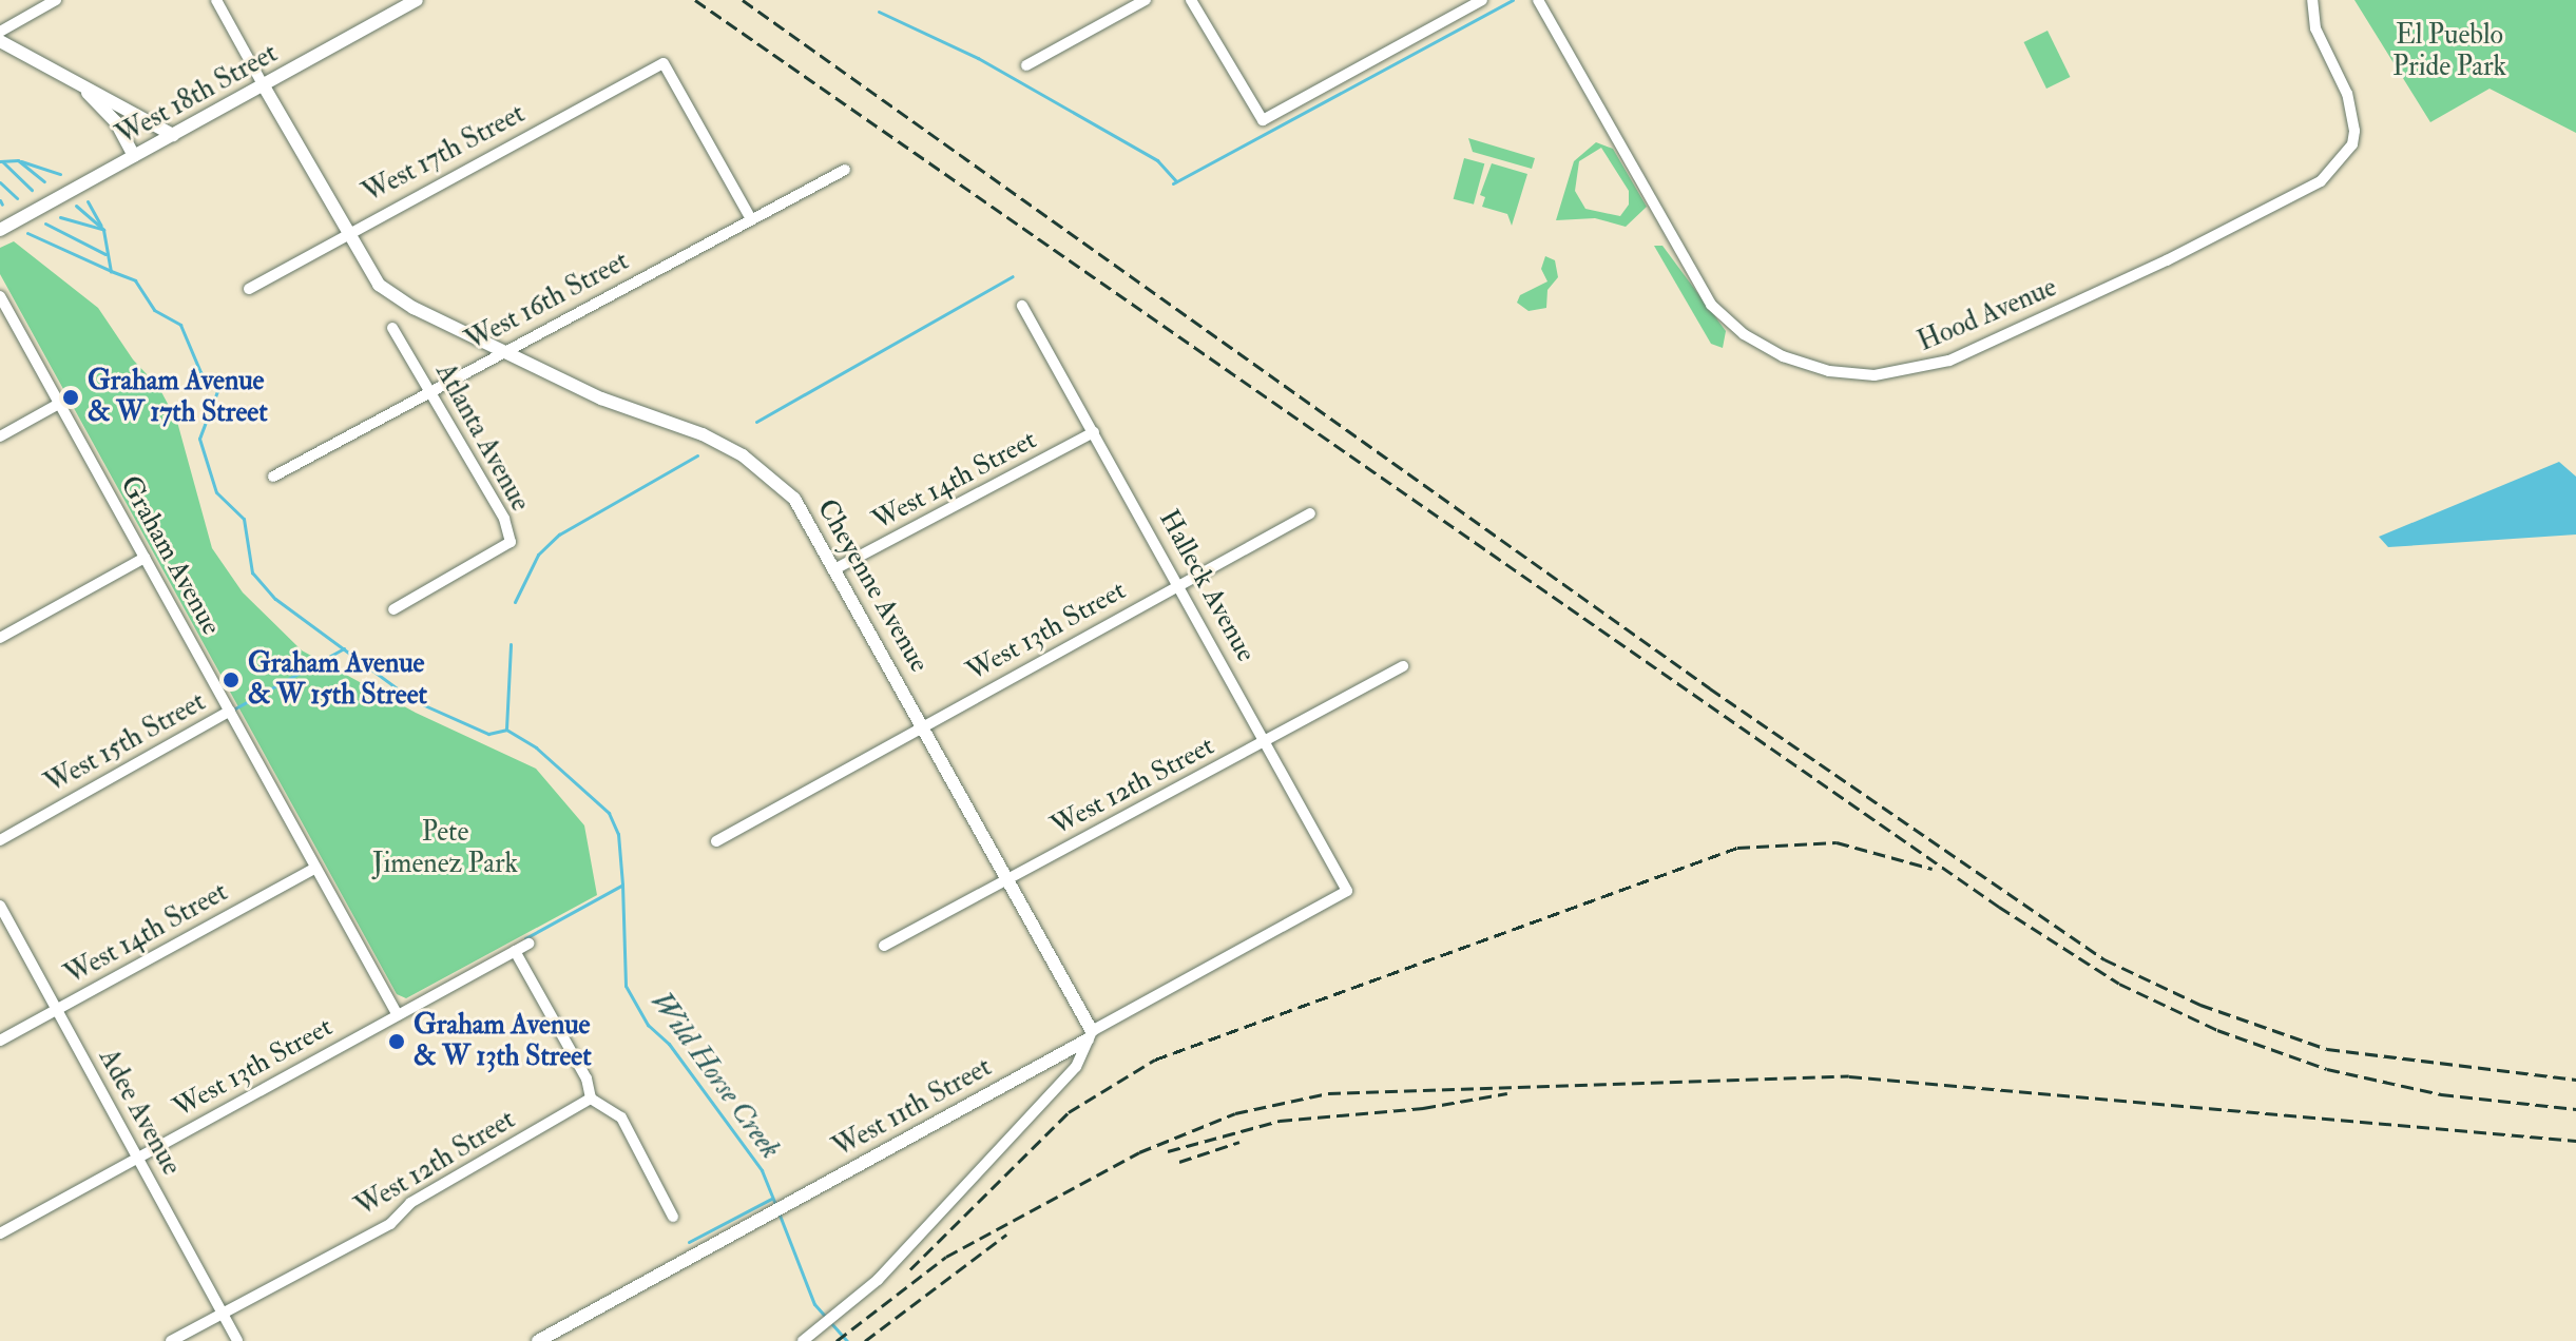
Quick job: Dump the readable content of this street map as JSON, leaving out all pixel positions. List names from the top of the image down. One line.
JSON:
{"streets":{"street":["West 18th Street","West 17th Street","West 16th Street","Hood Avenue","Atlanta Avenue","West 14th Street","Graham Avenue","Cheyenne Avenue","Halleck Avenue","West 13th Street","West 15th Street","West 12th Street","West 11th Street","Adee Avenue"]},"crossings":[["West 17th Street","West 16th Street"],["West 17th Street","Cheyenne Avenue"],["West 16th Street","Atlanta Avenue"],["West 16th Street","Cheyenne Avenue"],["West 14th Street","Graham Avenue"],["West 14th Street","Cheyenne Avenue"],["West 14th Street","Halleck Avenue"],["West 14th Street","Adee Avenue"],["Graham Avenue","West 13th Street"],["Graham Avenue","West 15th Street"],["Cheyenne Avenue","West 13th Street"],["Cheyenne Avenue","West 12th Street"],["Cheyenne Avenue","West 11th Street"],["Halleck Avenue","West 13th Street"],["Halleck Avenue","West 12th Street"],["Halleck Avenue","West 11th Street"],["West 13th Street","Adee Avenue"],["West 12th Street","Adee Avenue"]],"water":["Wild Horse Creek"],"parks":["El Pueblo Pride Park","Pete Jimenez Park"],"places":["Graham Avenue & W 17th Street","Graham Avenue & W 15th Street","Graham Avenue & W 13th Street"]}
